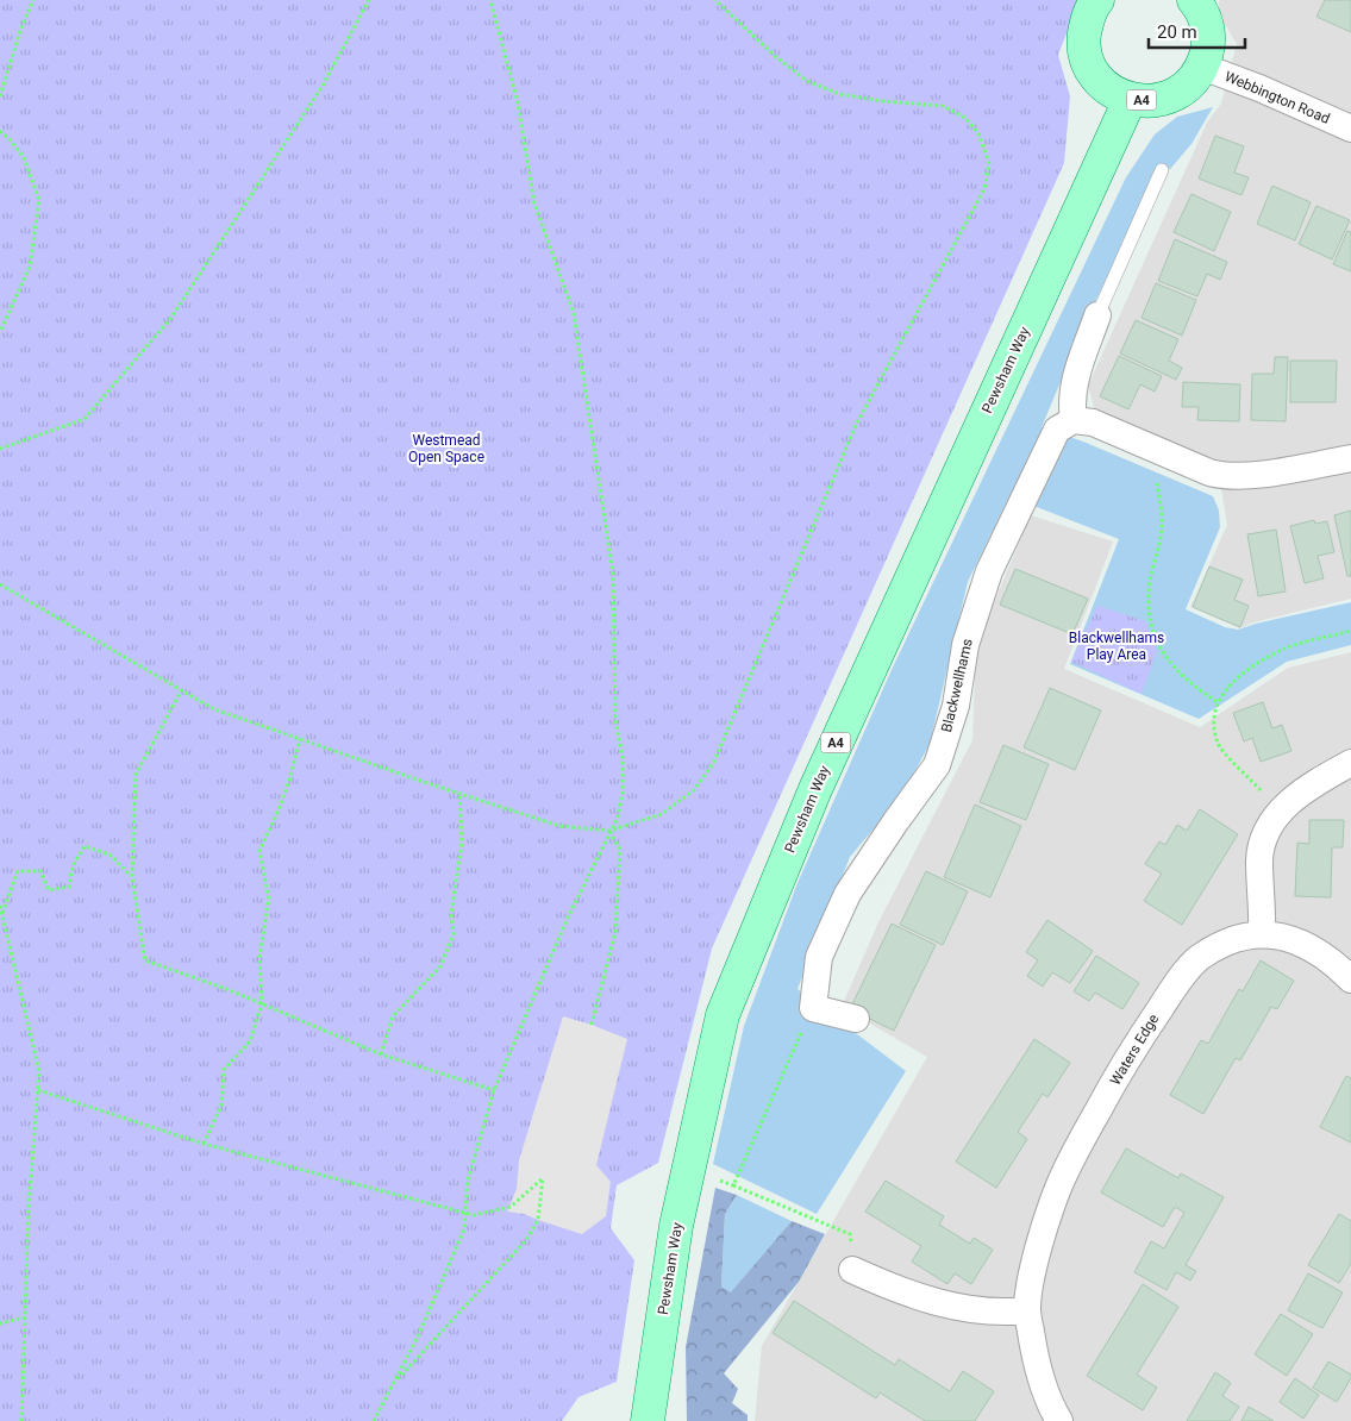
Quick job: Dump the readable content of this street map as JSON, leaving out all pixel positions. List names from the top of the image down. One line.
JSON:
{"streets":{"main road":["A4","Pewsham Way"],"street":["Webbington Road","Blackwellhams","Waters Edge"]},"crossings":[["Webbington Road","A4"],["A4","Pewsham Way"]],"parks":["Westmead Open Space","Blackwellhams Play Area"],"scale_bar":"20 m"}
